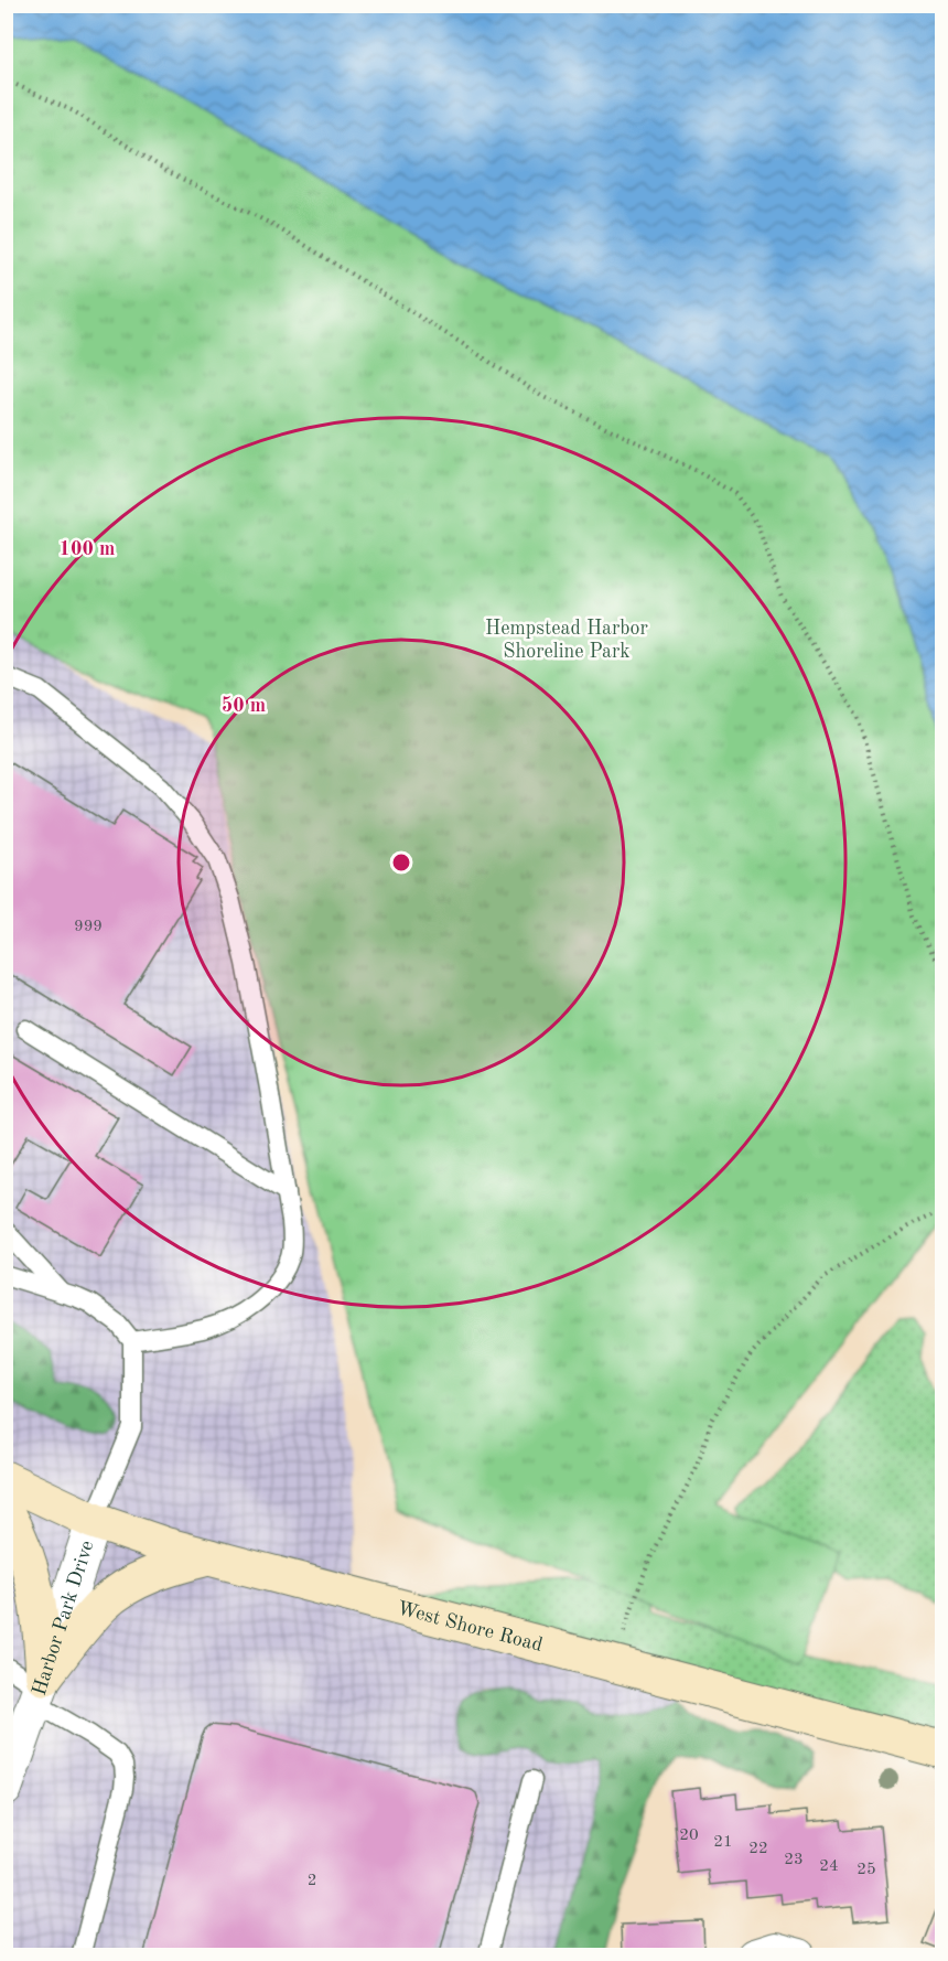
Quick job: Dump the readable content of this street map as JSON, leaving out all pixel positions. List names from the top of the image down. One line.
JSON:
{"streets":{"main road":["West Shore Road"],"street":["Harbor Park Drive"]},"crossings":[["Harbor Park Drive","West Shore Road"]],"parks":["Hempstead Harbor Shoreline Park"],"house_numbers":["999","20","21","22","23","24","25","2"],"rings":["100 m","50 m"]}
